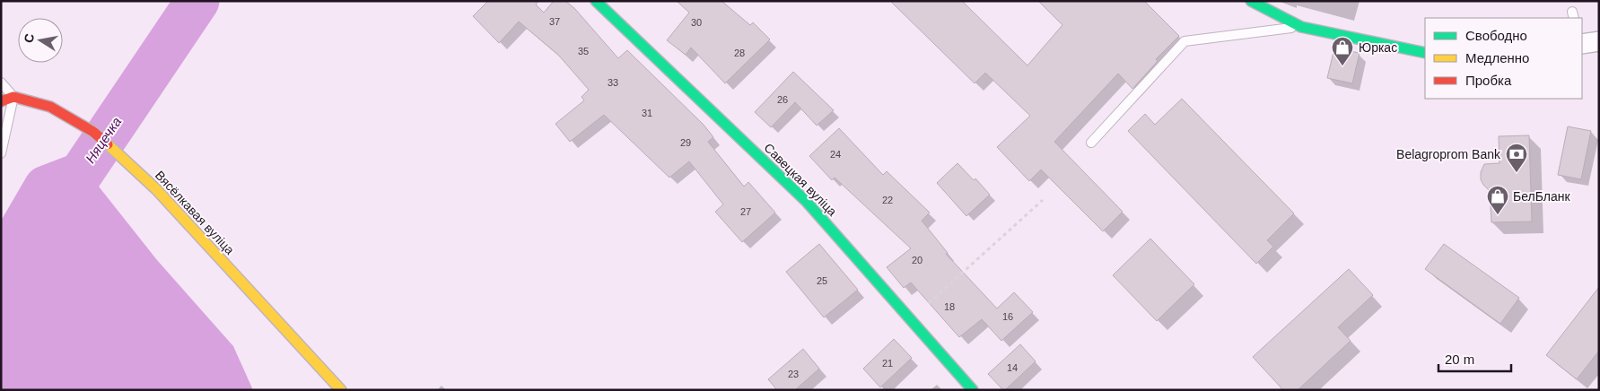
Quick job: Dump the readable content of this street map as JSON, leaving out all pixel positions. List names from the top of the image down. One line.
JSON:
{"streets":{"street":["Савецкая вуліца","Вясёлкавая вуліца"]},"water":["Няцечка"],"places":{"shop":["Юркас","БелБланк"],"bank":["Belagroprom Bank"]},"house_numbers":["37","30","35","28","33","26","31","29","24","22","27","20","25","18","16","21","14","23"],"legend":["Свободно","Медленно","Пробка"],"scale_bar":"20 m","north":"left"}
